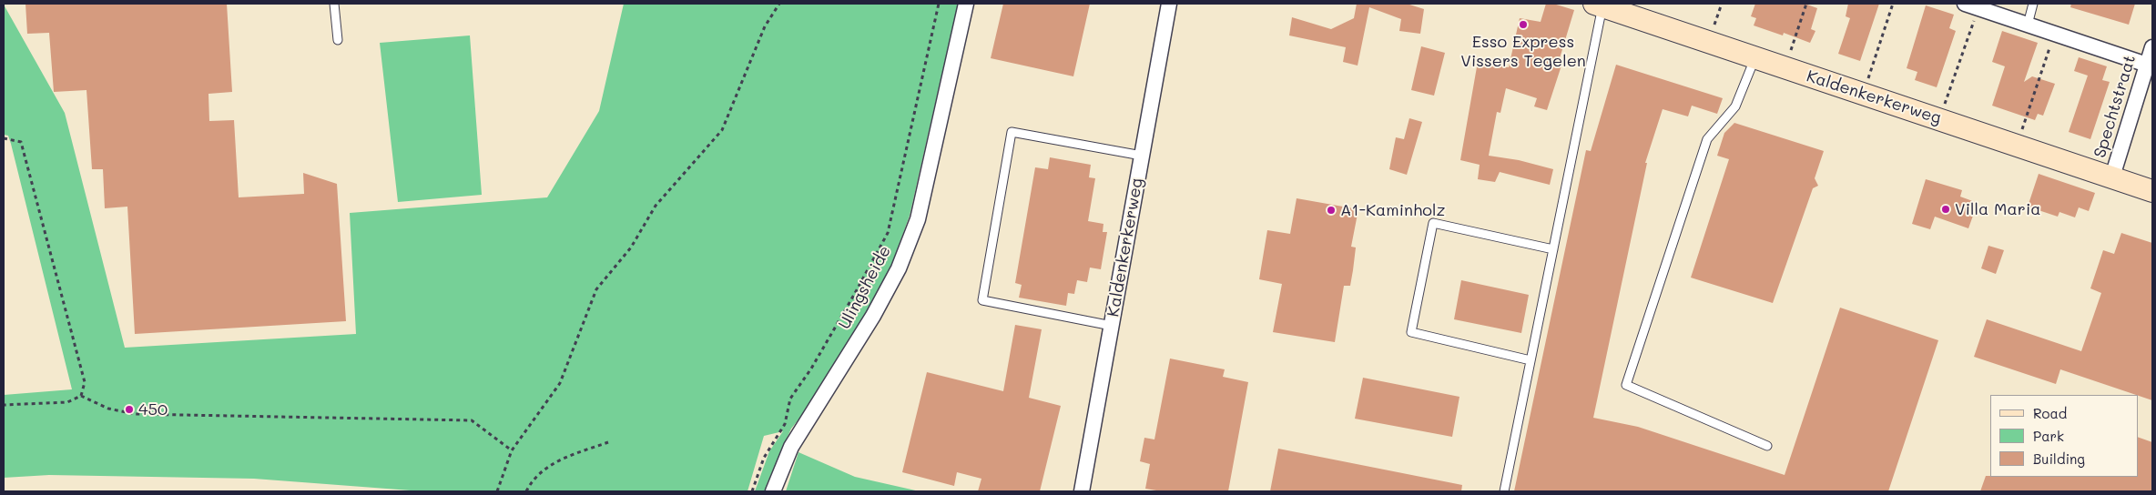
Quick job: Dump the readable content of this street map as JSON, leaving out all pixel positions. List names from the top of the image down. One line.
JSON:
{"streets":{"main road":["Kaldenkerkerweg"],"street":["Spechtstraat","Ulingsheide"]},"crossings":[["Kaldenkerkerweg","Spechtstraat"]],"places":["Esso Express Vissers Tegelen","Villa Maria","A1-Kaminholz","450"],"legend":["Road","Park","Building"]}
